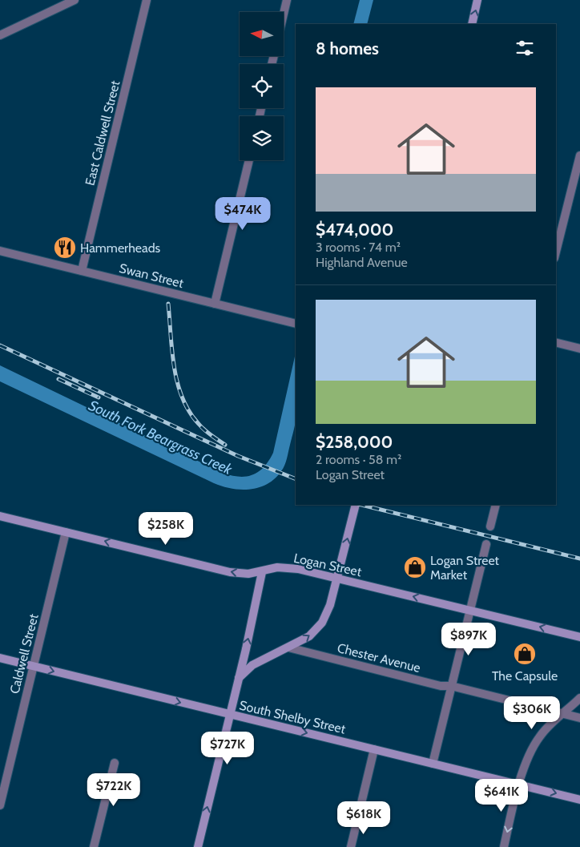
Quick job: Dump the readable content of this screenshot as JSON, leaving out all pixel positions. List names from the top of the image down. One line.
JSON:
{"streets":{"main road":["Logan Street","South Shelby Street"],"street":["East Caldwell Street","Swan Street","Caldwell Street","Chester Avenue"]},"crossings":[["East Caldwell Street","Swan Street"],["Logan Street","Caldwell Street"],["Caldwell Street","South Shelby Street"]],"one_way":["Logan Street","South Shelby Street"],"water":["South Fork Beargrass Creek"],"places":{"restaurant":["Hammerheads"],"shop":["Logan Street Market","The Capsule"]},"north":"left","page":{"heading":"8 homes","list":[{"name":"$474,000","note":"3 rooms · 74 m² · Highland Avenue"},{"name":"$258,000","note":"2 rooms · 58 m² · Logan Street"}],"price":["$474K","$258K","$897K","$306K","$727K","$722K","$641K","$618K"]}}
